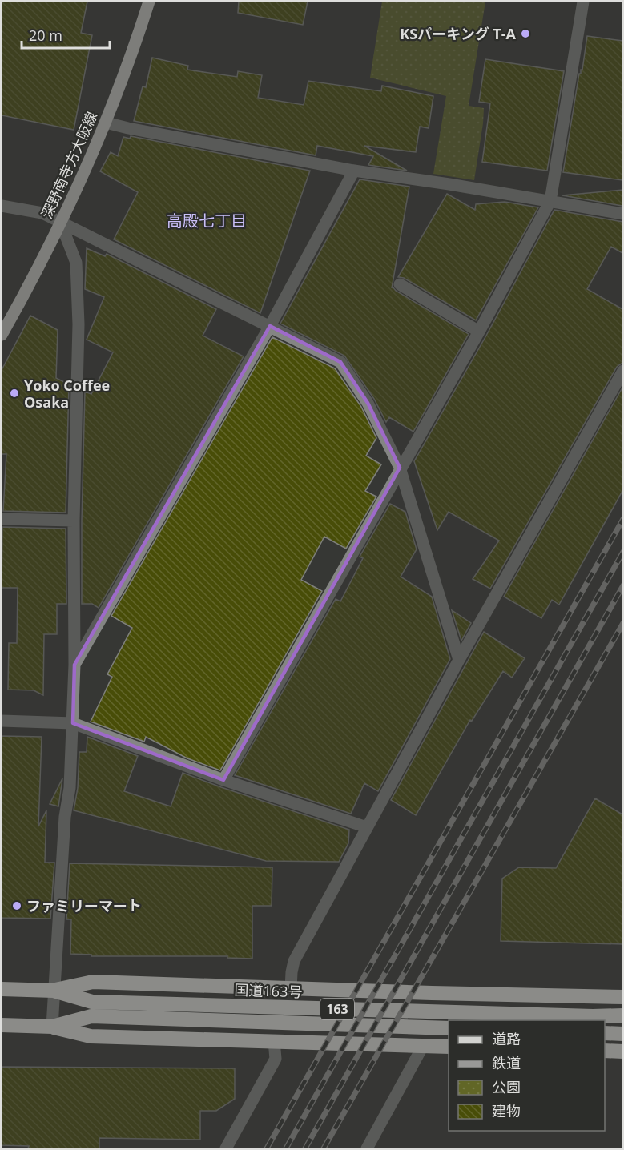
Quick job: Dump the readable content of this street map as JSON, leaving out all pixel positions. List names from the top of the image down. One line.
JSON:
{"streets":{"highway":["国道163号","163"],"main road":["深野南寺方大阪線"]},"crossings":[["国道163号","163"]],"districts":["高殿七丁目"],"places":["KSパーキング T-A","Yoko Coffee Osaka","ファミリーマート"],"legend":["道路","鉄道","公園","建物"],"scale_bar":"20 m"}
